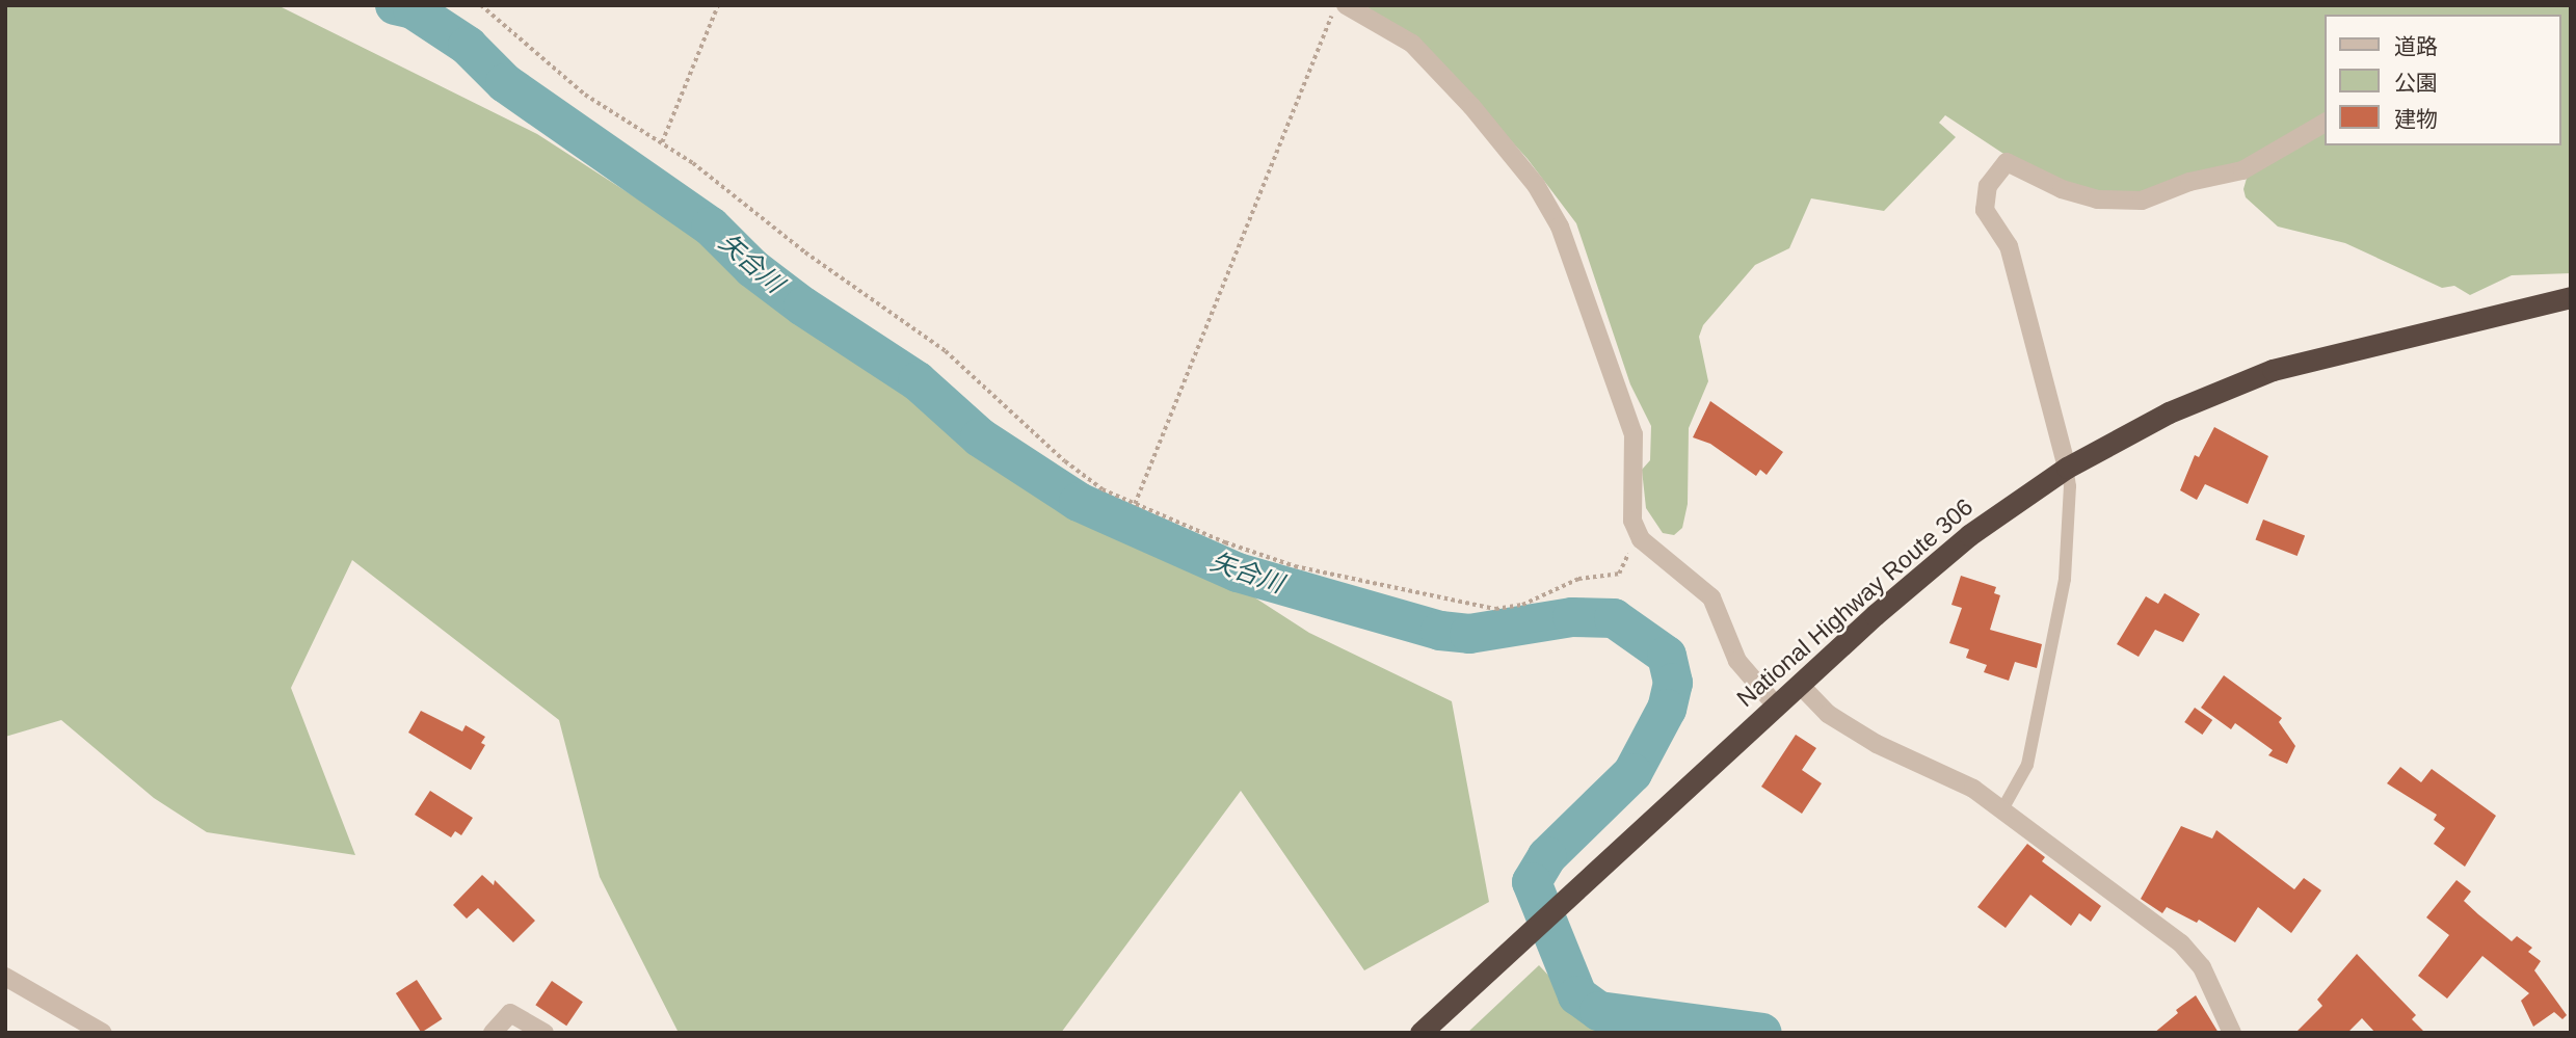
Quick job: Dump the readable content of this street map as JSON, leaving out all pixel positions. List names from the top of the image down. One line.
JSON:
{"streets":{"highway":["National Highway Route 306"]},"water":["矢合川"],"legend":["道路","公園","建物"]}
